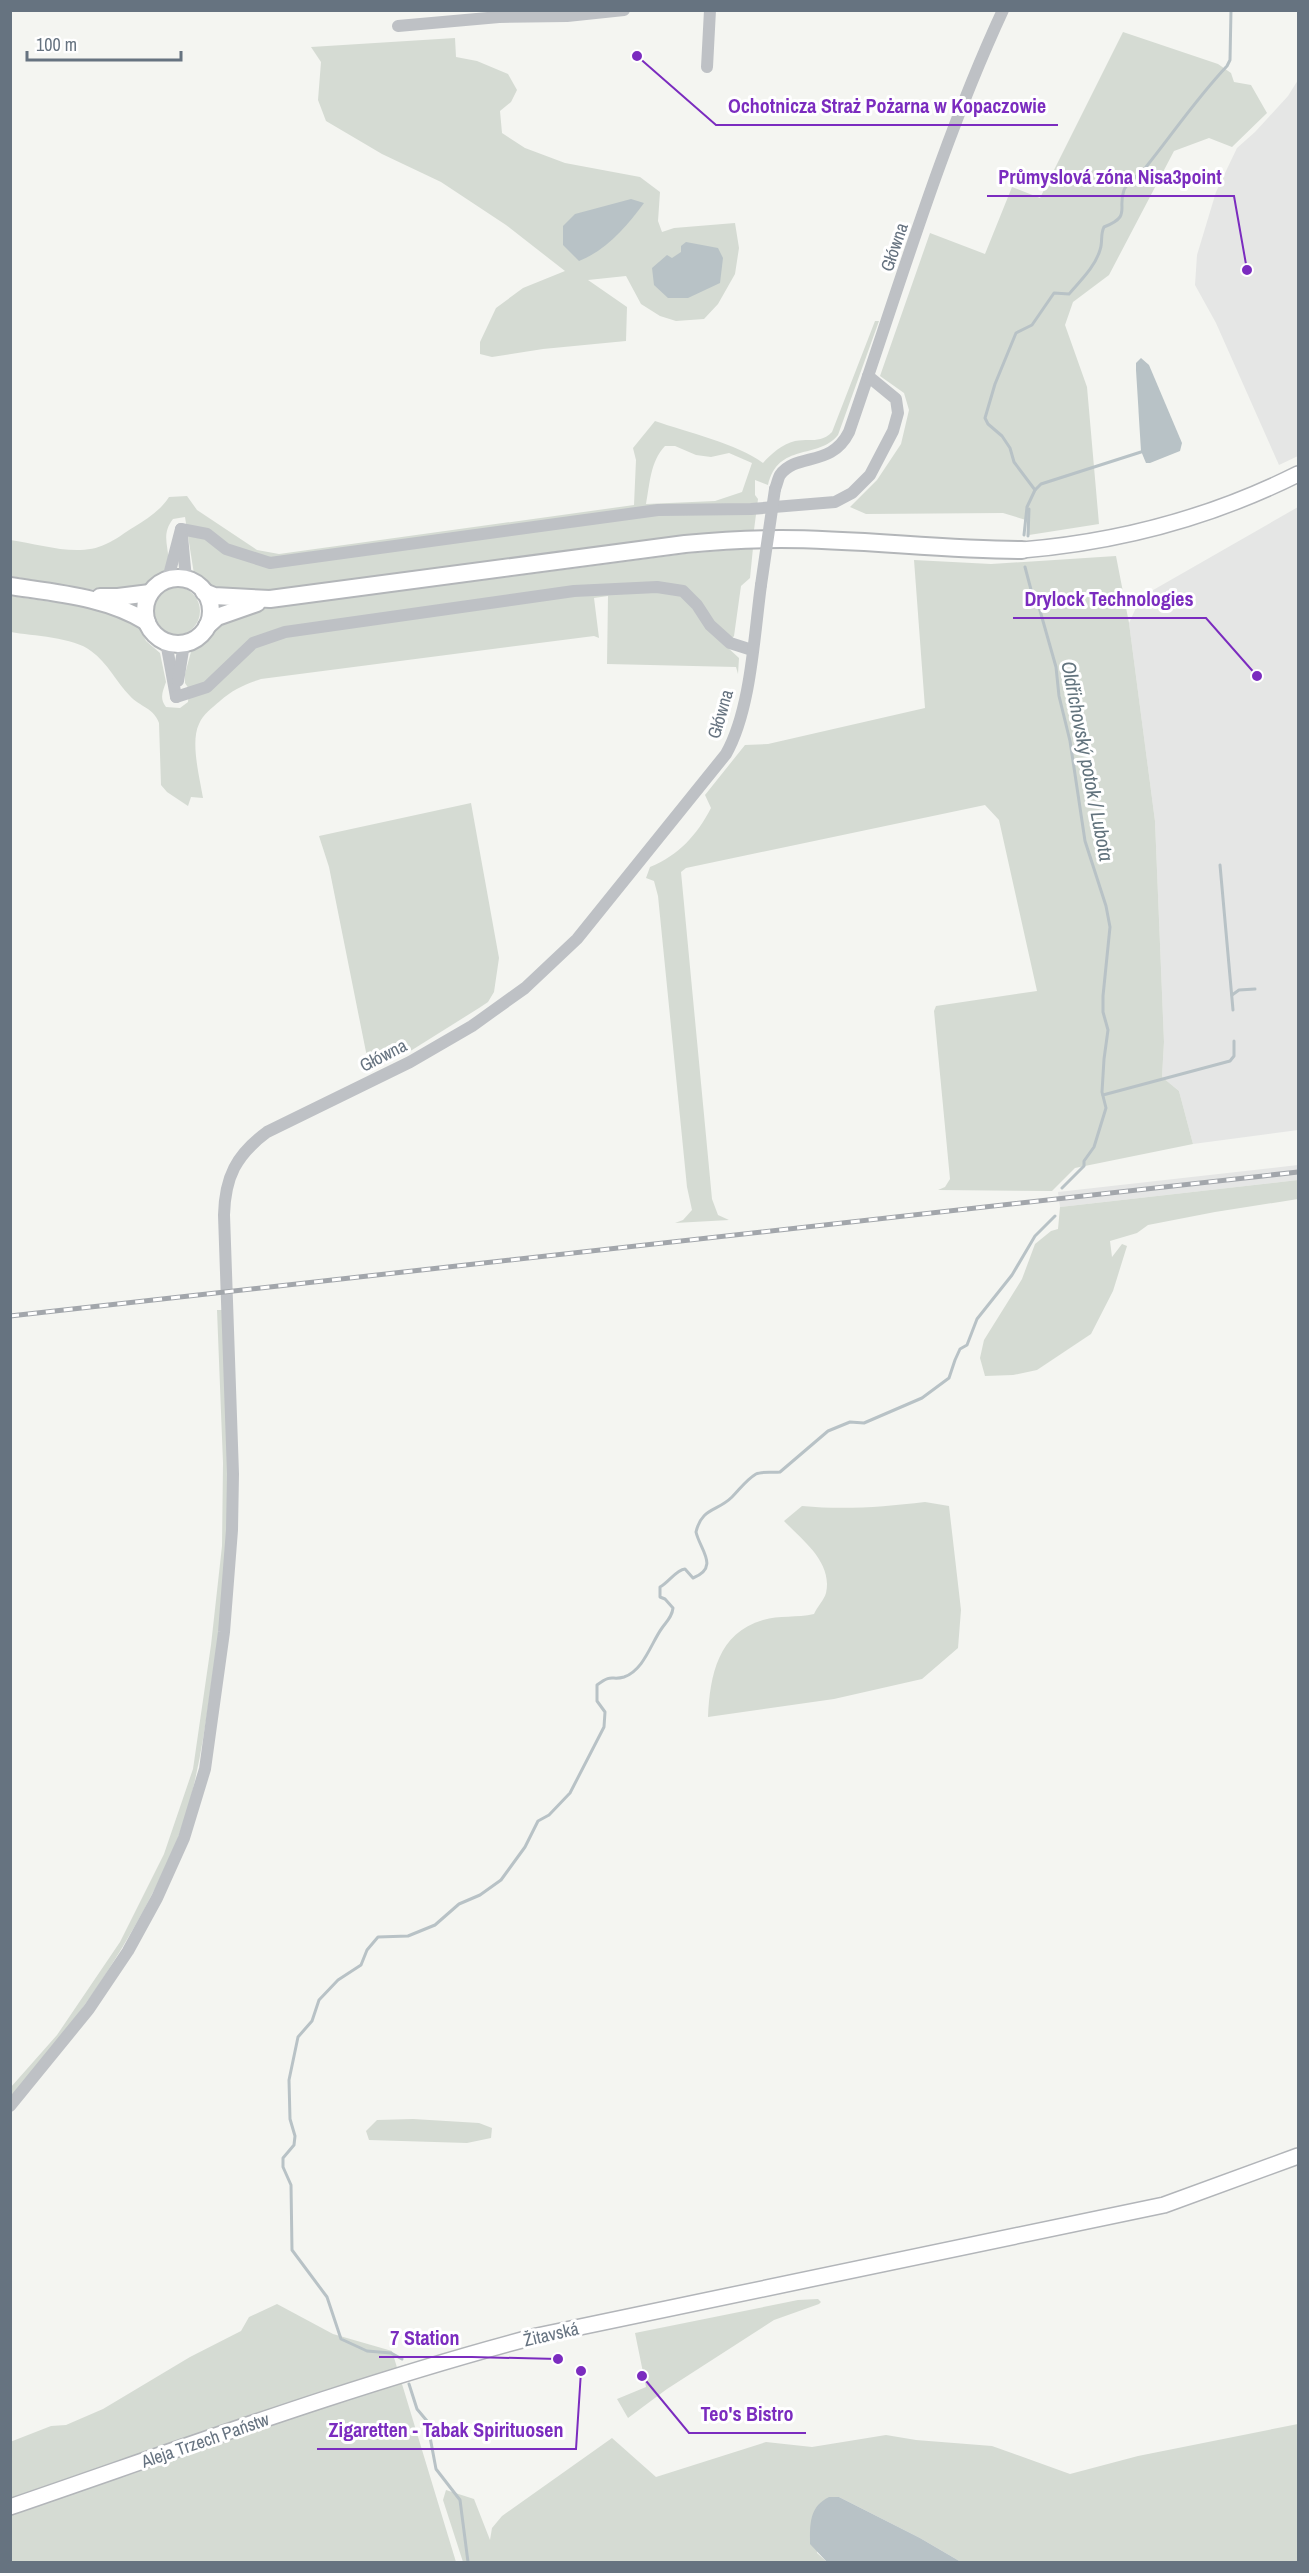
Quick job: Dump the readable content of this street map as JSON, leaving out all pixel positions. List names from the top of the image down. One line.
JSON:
{"streets":{"main road":["Žitavská","Aleja Trzech Państw"],"street":["Główna"]},"crossings":[["Žitavská","Aleja Trzech Państw"]],"water":["Oldřichovský potok / Lubota"],"places":["Ochotnicza Straż Pożarna w Kopaczowie","Průmyslová zóna Nisa3point","Drylock Technologies","7 Station","Zigaretten - Tabak Spirituosen","Teo's Bistro"],"scale_bar":"100 m"}
